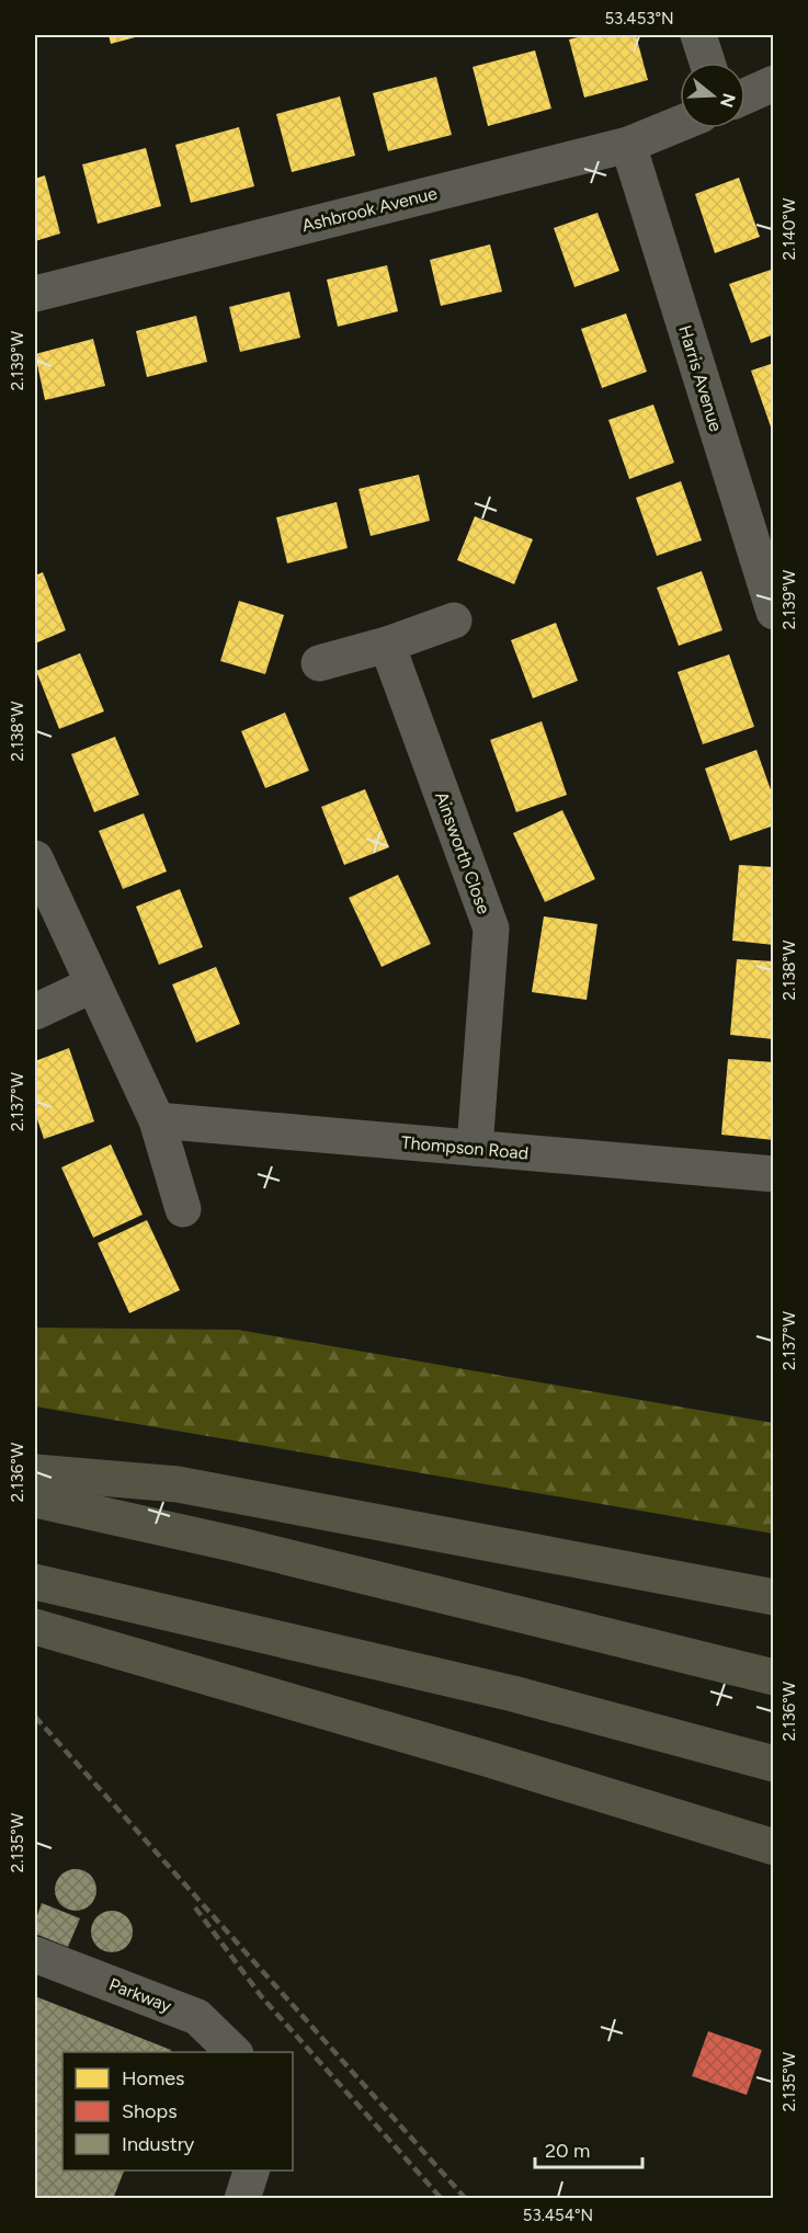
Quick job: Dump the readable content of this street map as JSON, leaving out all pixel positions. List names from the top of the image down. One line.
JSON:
{"streets":{"street":["Ashbrook Avenue","Harris Avenue","Ainsworth Close","Thompson Road","Parkway"]},"crossings":[["Ashbrook Avenue","Harris Avenue"],["Ainsworth Close","Thompson Road"]],"legend":["Homes","Shops","Industry"],"scale_bar":"20 m","north":"right","coordinates":["53.453°N","2.140°W","2.139°W","2.138°W","2.137°W","2.136°W","2.135°W","53.454°N"]}
